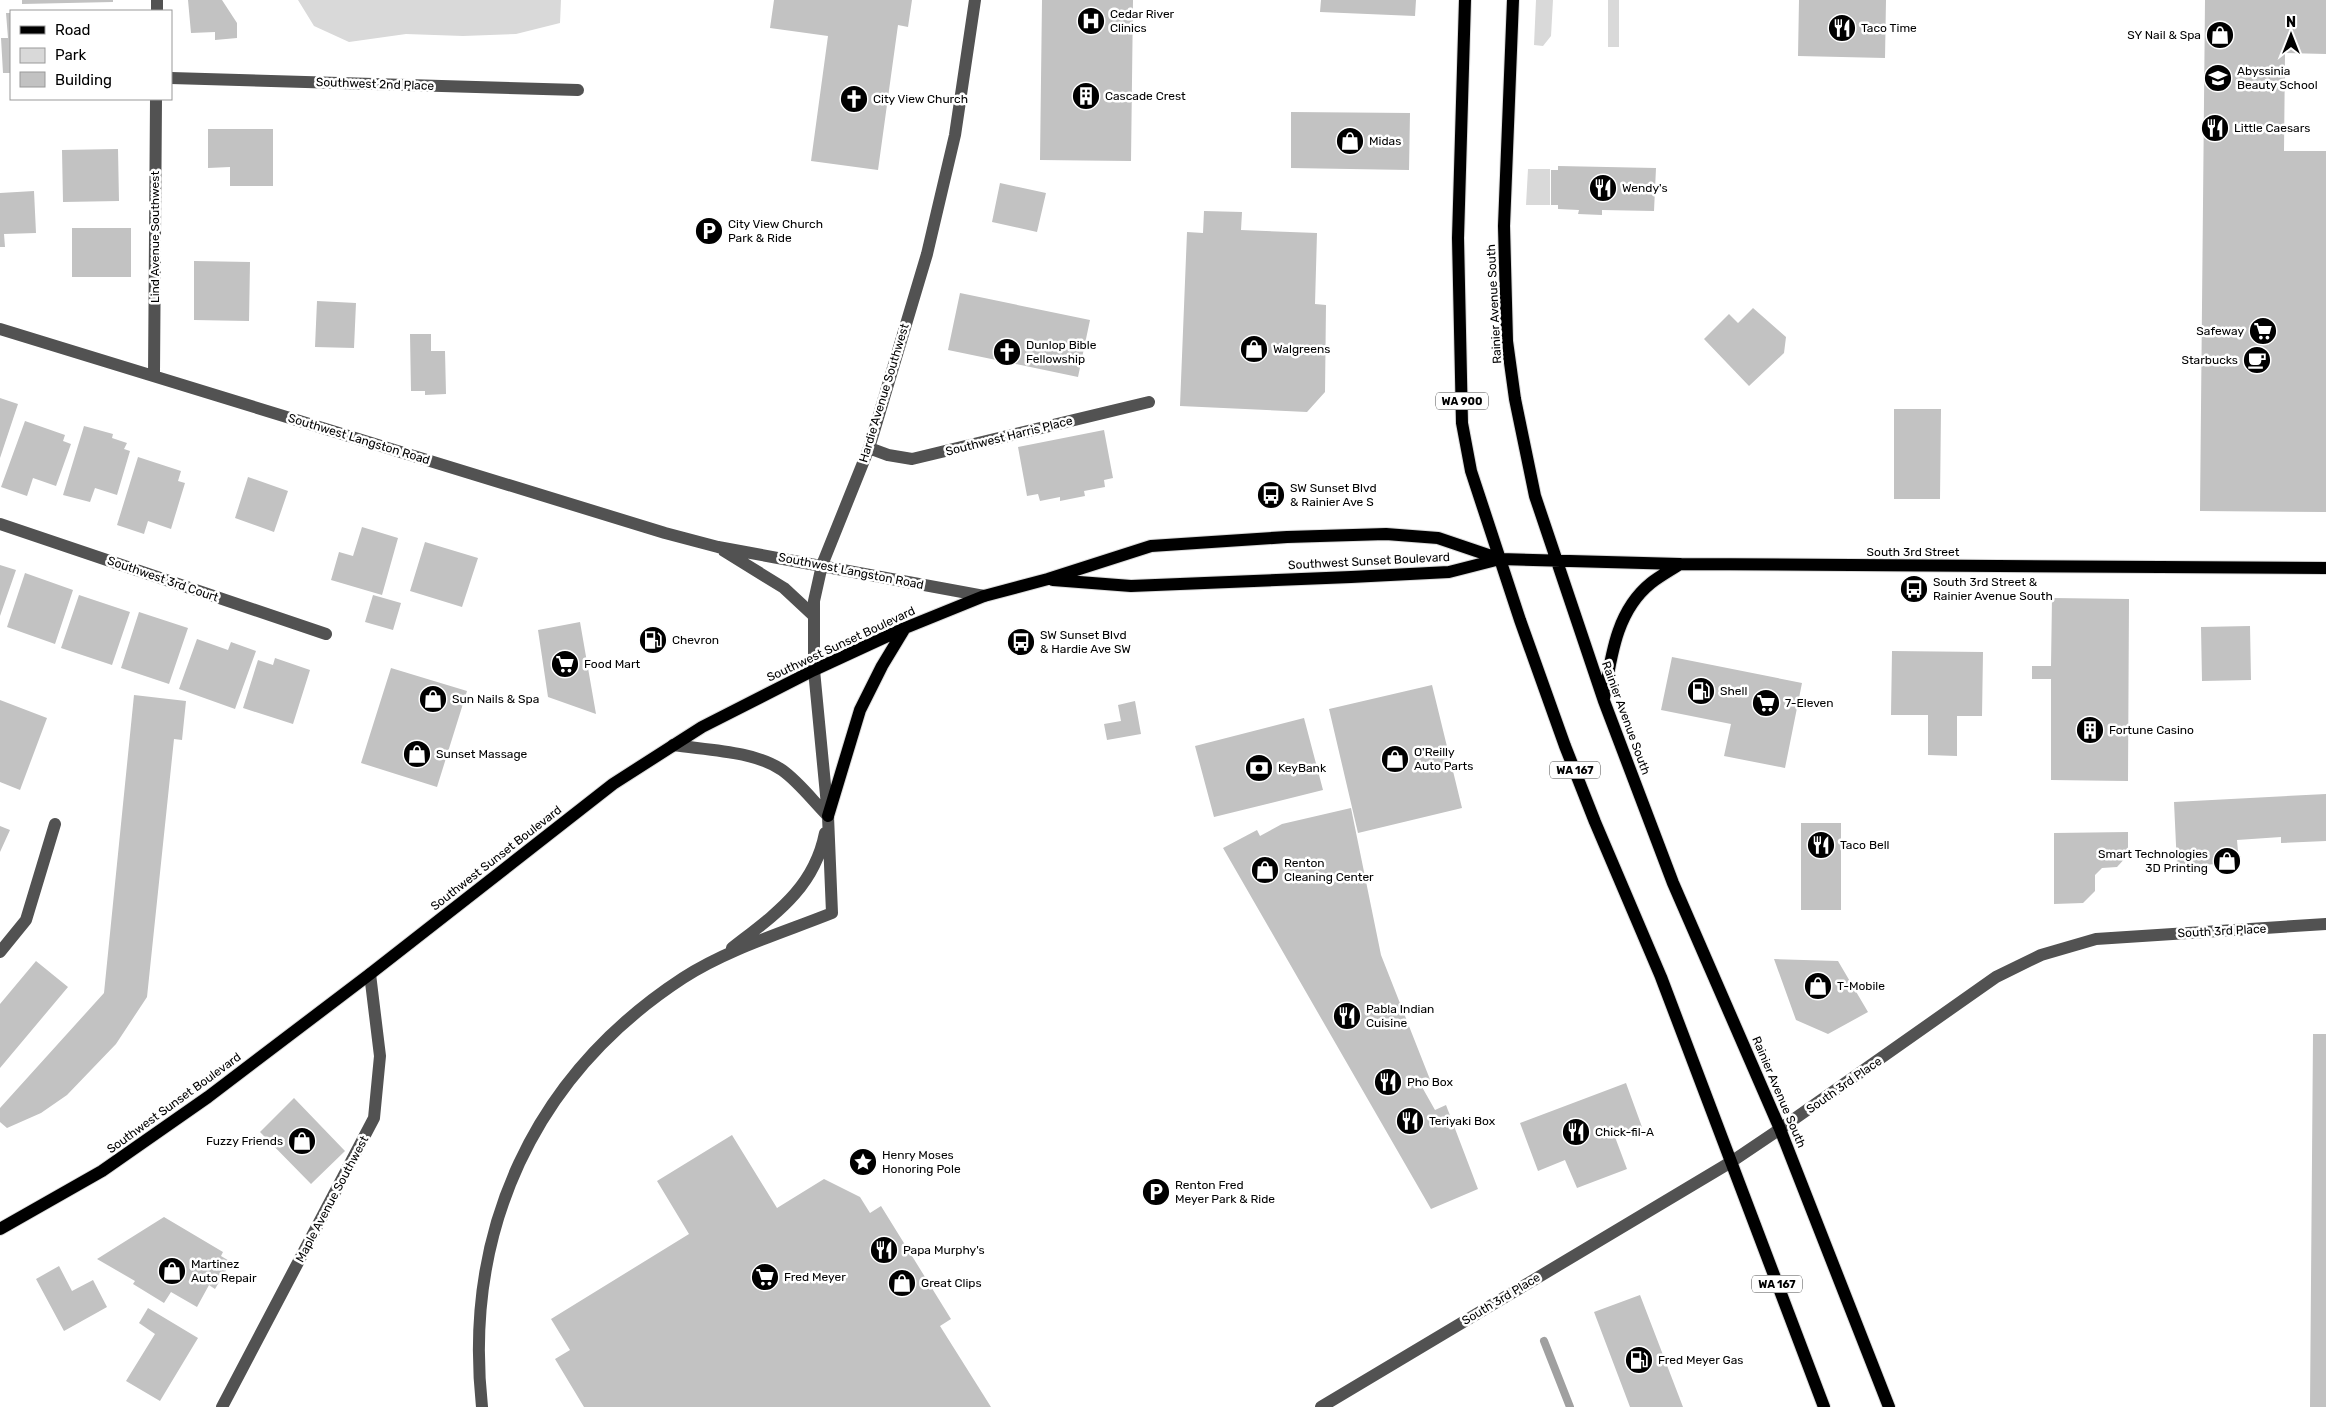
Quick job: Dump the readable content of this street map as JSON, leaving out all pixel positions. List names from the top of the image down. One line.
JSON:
{"streets":{"main road":["Rainier Avenue South","WA 900","South 3rd Street","Southwest Sunset Boulevard","WA 167"],"street":["Southwest 2nd Place","Lind Avenue Southwest","Hardie Avenue Southwest","Southwest Harris Place","Southwest Langston Road","Southwest 3rd Court","South 3rd Place","Maple Avenue Southwest"]},"crossings":[["Lind Avenue Southwest","Southwest Langston Road"],["Rainier Avenue South","South 3rd Street"],["Rainier Avenue South","South 3rd Place"],["Hardie Avenue Southwest","Southwest Harris Place"],["Hardie Avenue Southwest","Southwest Langston Road"],["Hardie Avenue Southwest","Southwest Sunset Boulevard"],["WA 900","South 3rd Street"],["WA 900","Southwest Sunset Boulevard"],["WA 900","WA 167"],["Southwest Langston Road","Southwest Sunset Boulevard"],["South 3rd Street","Southwest Sunset Boulevard"],["South 3rd Street","WA 167"],["Southwest Sunset Boulevard","WA 167"],["Southwest Sunset Boulevard","Maple Avenue Southwest"],["WA 167","South 3rd Place"]],"places":{"hospital":["Cedar River Clinics"],"restaurant":["Taco Time","Little Caesars","Wendy's","Taco Bell","Pabla Indian Cuisine","Pho Box","Teriyaki Box","Chick-fil-A","Papa Murphy's"],"shop":["SY Nail & Spa","Midas","Walgreens","Sun Nails & Spa","Sunset Massage","O'Reilly Auto Parts","Smart Technologies 3D Printing","Renton Cleaning Center","T-Mobile","Fuzzy Friends","Martinez Auto Repair","Great Clips"],"school or university":["Abyssinia Beauty School"],"building":["Cascade Crest","Fortune Casino"],"church":["City View Church","Dunlop Bible Fellowship"],"parking":["City View Church Park & Ride","Renton Fred Meyer Park & Ride"],"supermarket":["Safeway","Food Mart","7-Eleven","Fred Meyer"],"cafe":["Starbucks"],"bus stop":["SW Sunset Blvd & Rainier Ave S","South 3rd Street & Rainier Avenue South","SW Sunset Blvd & Hardie Ave SW"],"fuel station":["Chevron","Shell","Fred Meyer Gas"],"bank":["KeyBank"],"place":["Henry Moses Honoring Pole"]},"legend":["Road","Park","Building"],"north":"top"}
